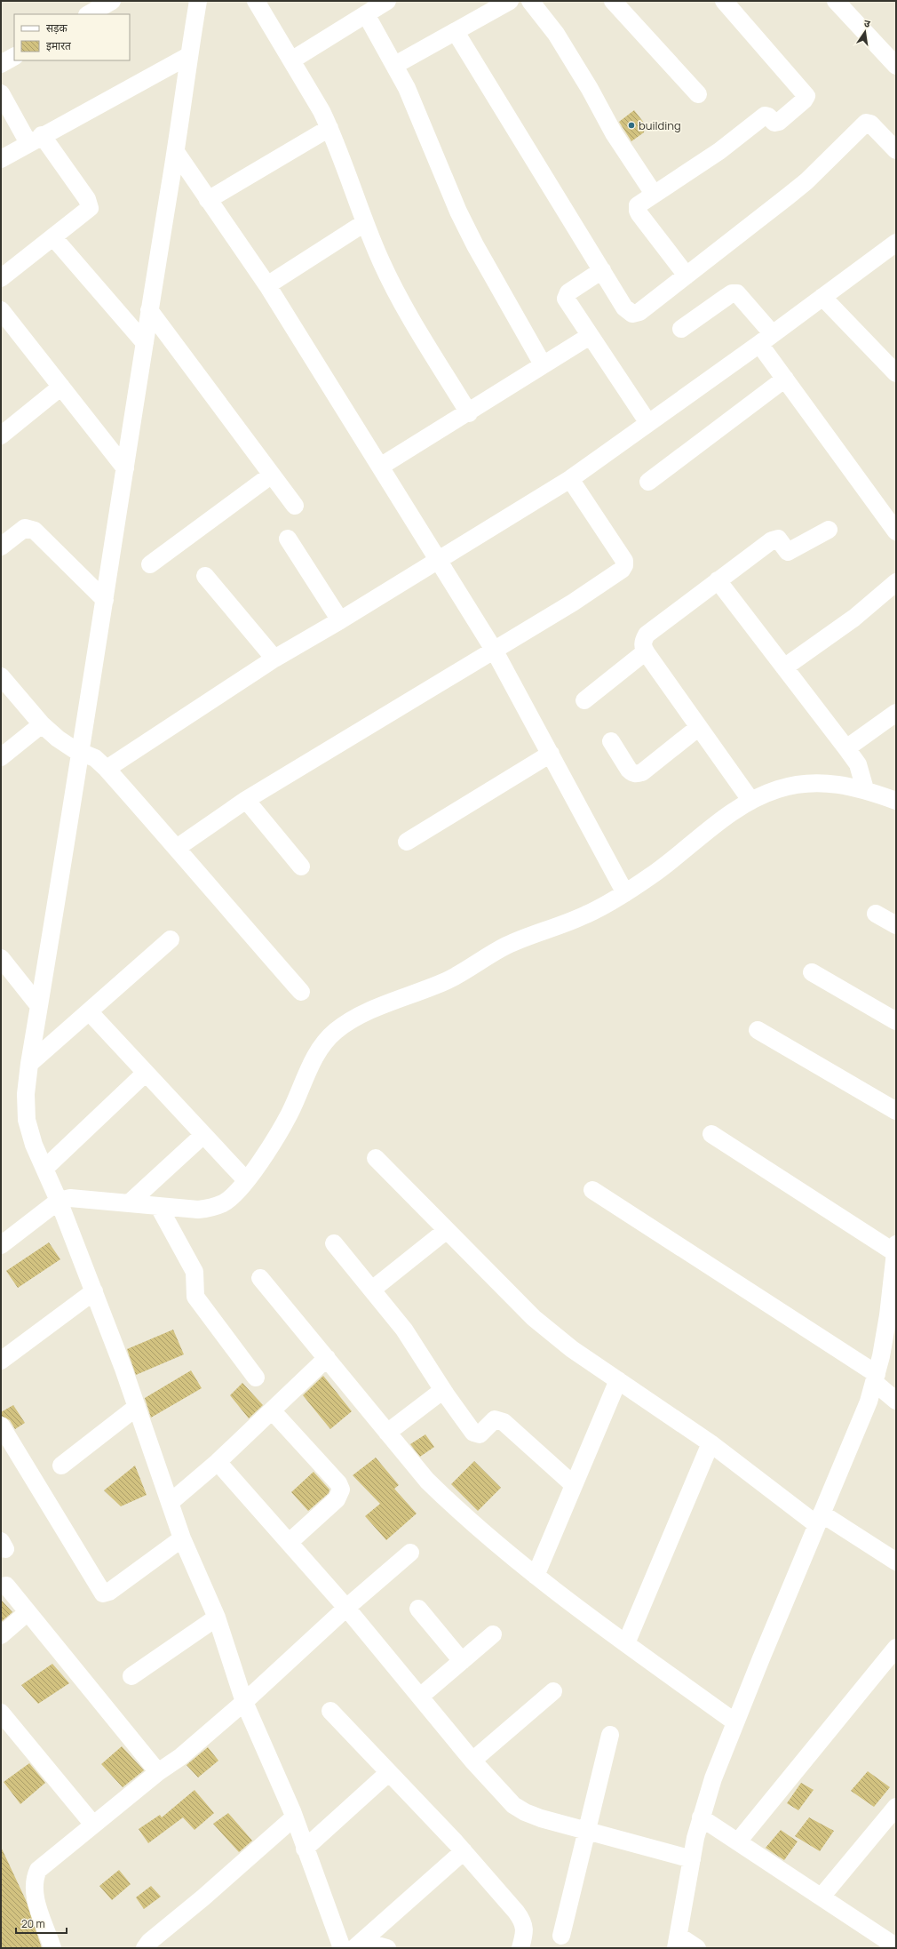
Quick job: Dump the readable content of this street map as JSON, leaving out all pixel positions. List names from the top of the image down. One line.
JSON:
{"places":["building"],"legend":["सड़क","इमारत"],"scale_bar":"20 m","north":"top"}
